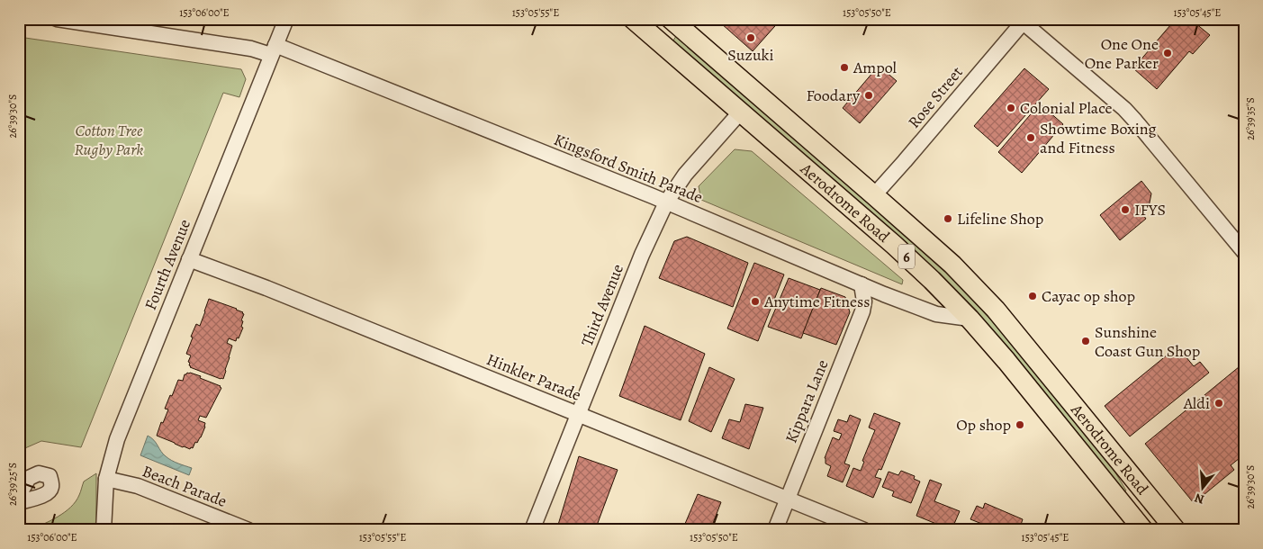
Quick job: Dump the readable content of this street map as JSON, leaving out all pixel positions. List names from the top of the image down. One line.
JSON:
{"streets":{"main road":["Aerodrome Road","6"],"street":["Rose Street","Kingsford Smith Parade","Fourth Avenue","Third Avenue","Hinkler Parade","Kippara Lane","Beach Parade"]},"crossings":[["Rose Street","Aerodrome Road"],["Kingsford Smith Parade","Aerodrome Road"],["Kingsford Smith Parade","Fourth Avenue"],["Kingsford Smith Parade","Third Avenue"],["Kingsford Smith Parade","Kippara Lane"],["Aerodrome Road","Third Avenue"],["Fourth Avenue","Hinkler Parade"],["Fourth Avenue","Beach Parade"],["Third Avenue","Hinkler Parade"],["Hinkler Parade","Kippara Lane"]],"parks":["Cotton Tree Rugby Park"],"places":["Suzuki","One One One Parker","Ampol","Foodary","Colonial Place","Showtime Boxing and Fitness","IFYS","Lifeline Shop","Cayac op shop","Anytime Fitness","Sunshine Coast Gun Shop","Aldi","Op shop"],"north":"bottom","coordinates":["153°06'00\"E","153°05'55\"E","153°05'50\"E","153°05'45\"E","26°39'30\"S","26°39'35\"S","26°39'25\"S"]}
